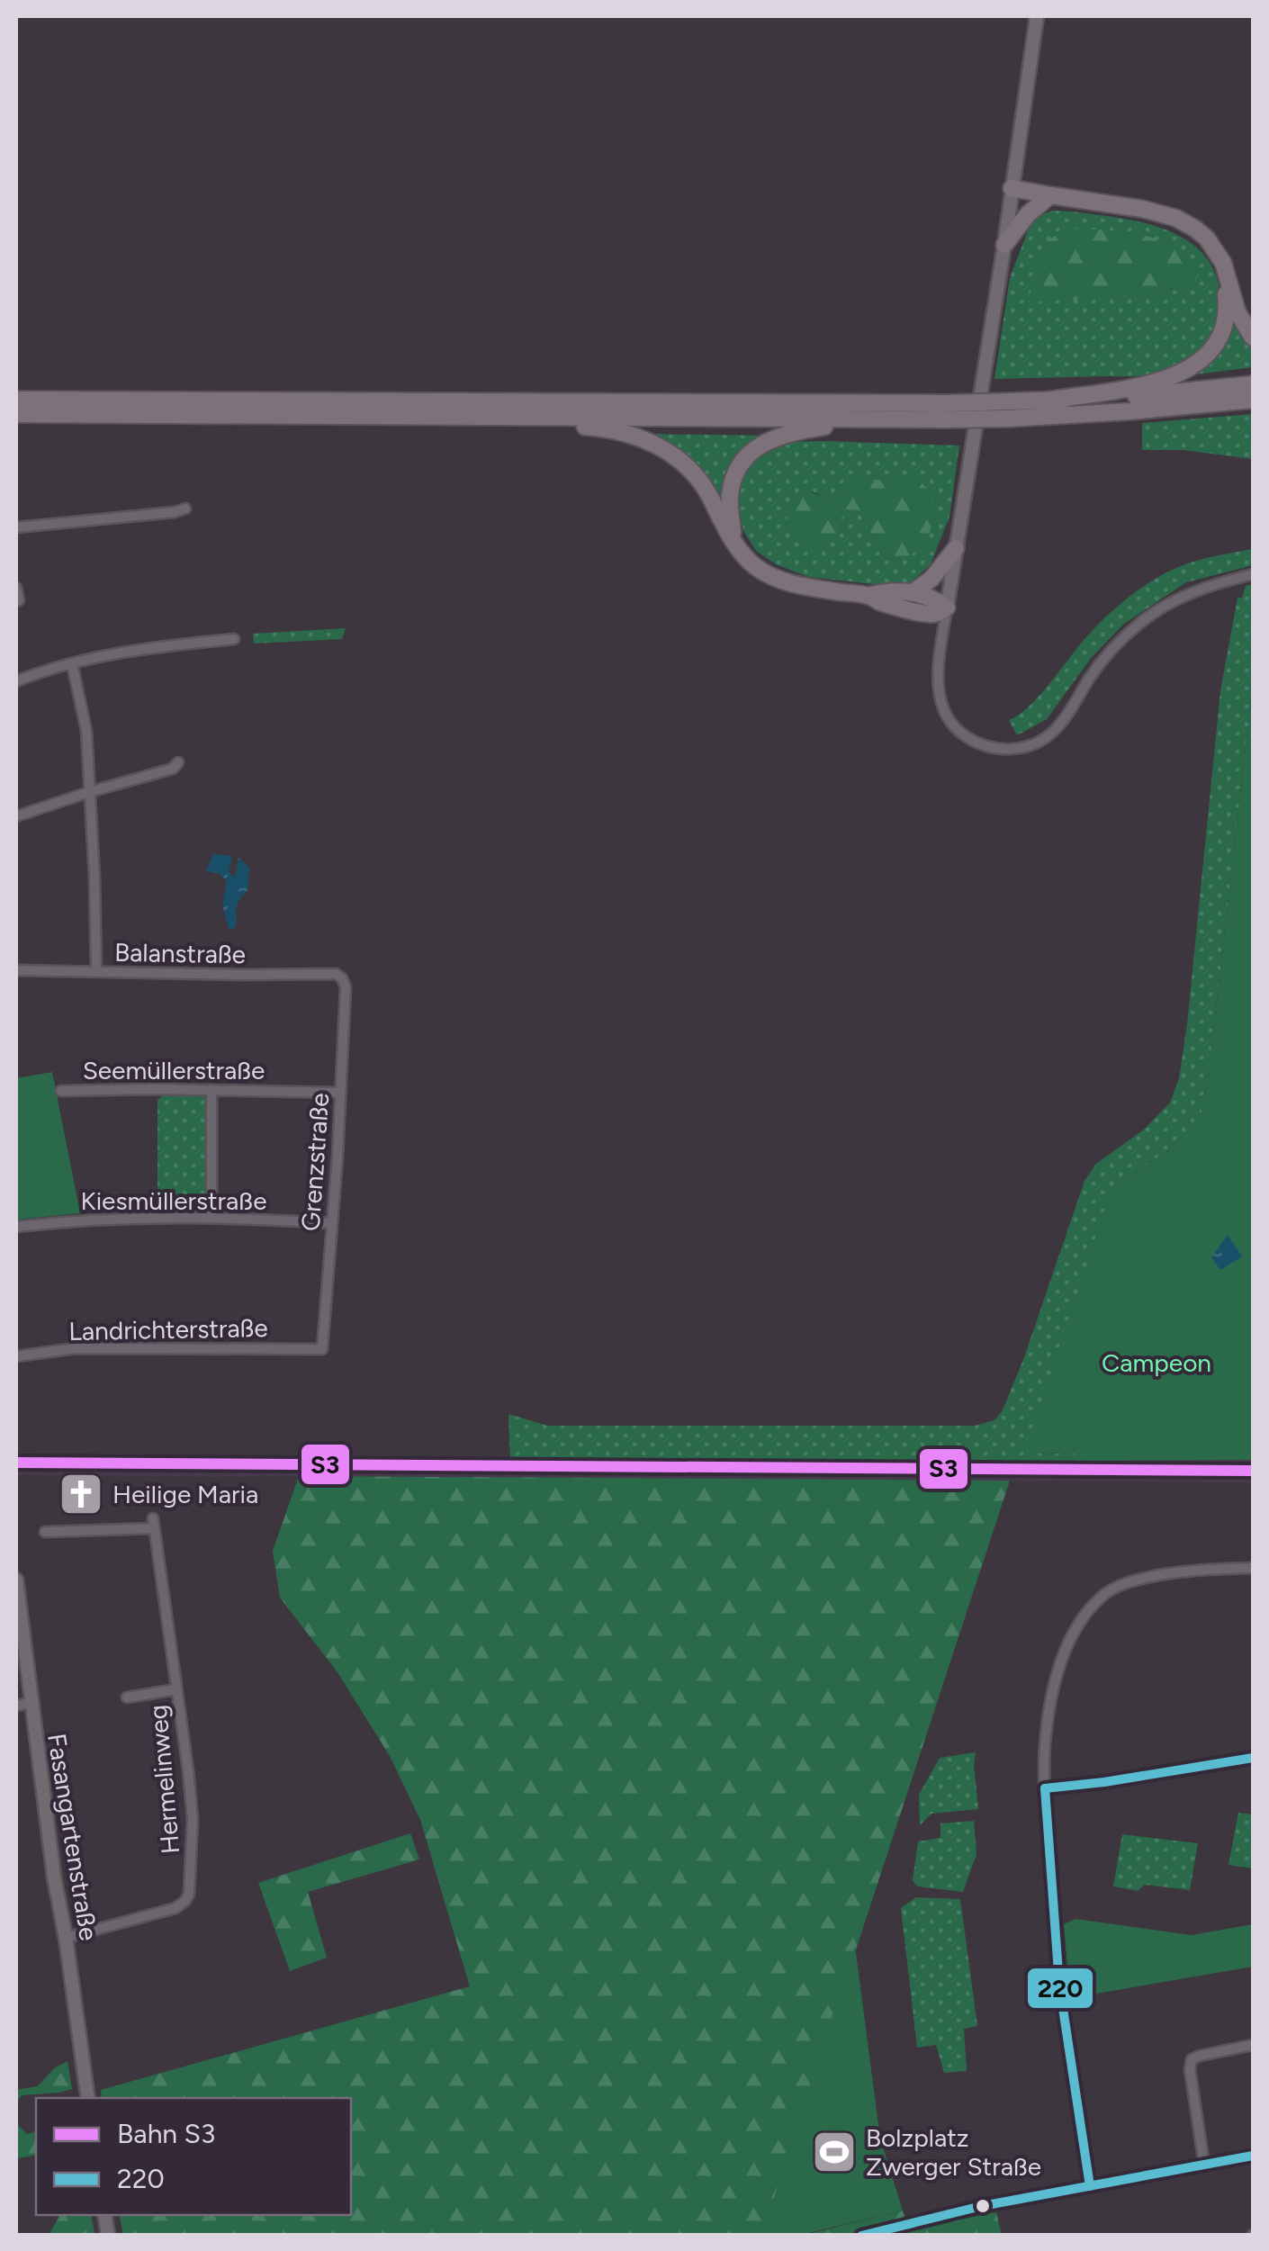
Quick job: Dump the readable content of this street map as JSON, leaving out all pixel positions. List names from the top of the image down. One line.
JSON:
{"streets":{"main road":["Fasangartenstraße"],"street":["Balanstraße","Seemüllerstraße","Grenzstraße","Kiesmüllerstraße","Landrichterstraße","Hermelinweg"]},"crossings":[["Balanstraße","Grenzstraße"],["Seemüllerstraße","Grenzstraße"],["Grenzstraße","Kiesmüllerstraße"],["Grenzstraße","Landrichterstraße"],["Hermelinweg","Fasangartenstraße"]],"parks":["Campeon"],"places":{"church":["Heilige Maria"],"sports":["Bolzplatz Zwerger Straße"]},"lines":["rail line S3","transit line 220"],"legend":["Bahn S3","220"]}
